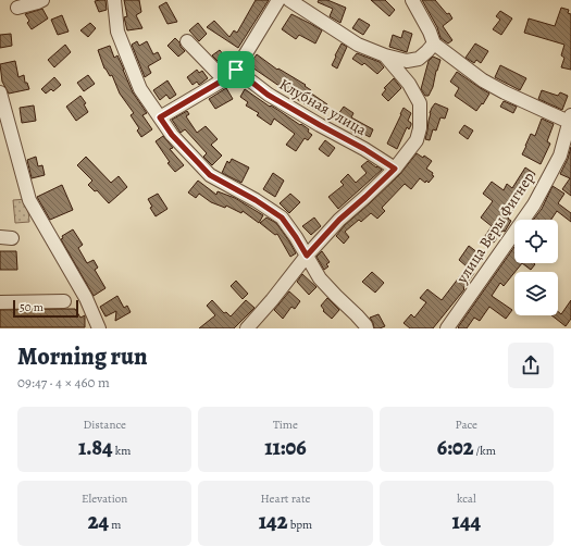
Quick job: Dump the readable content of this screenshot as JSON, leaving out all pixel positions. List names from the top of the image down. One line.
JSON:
{"streets":{"street":["Клубная улица","улица Веры Фигнер"]},"scale_bar":"50 m","page":{"scale":"50 m","heading":["Morning run","09:47 · 4 × 460 m"],"stats":[["Distance","1.84 km"],["Time","11:06"],["Pace","6:02 /km"],["Elevation","24 m"],["Heart rate","142 bpm"],["kcal","144"]]}}
